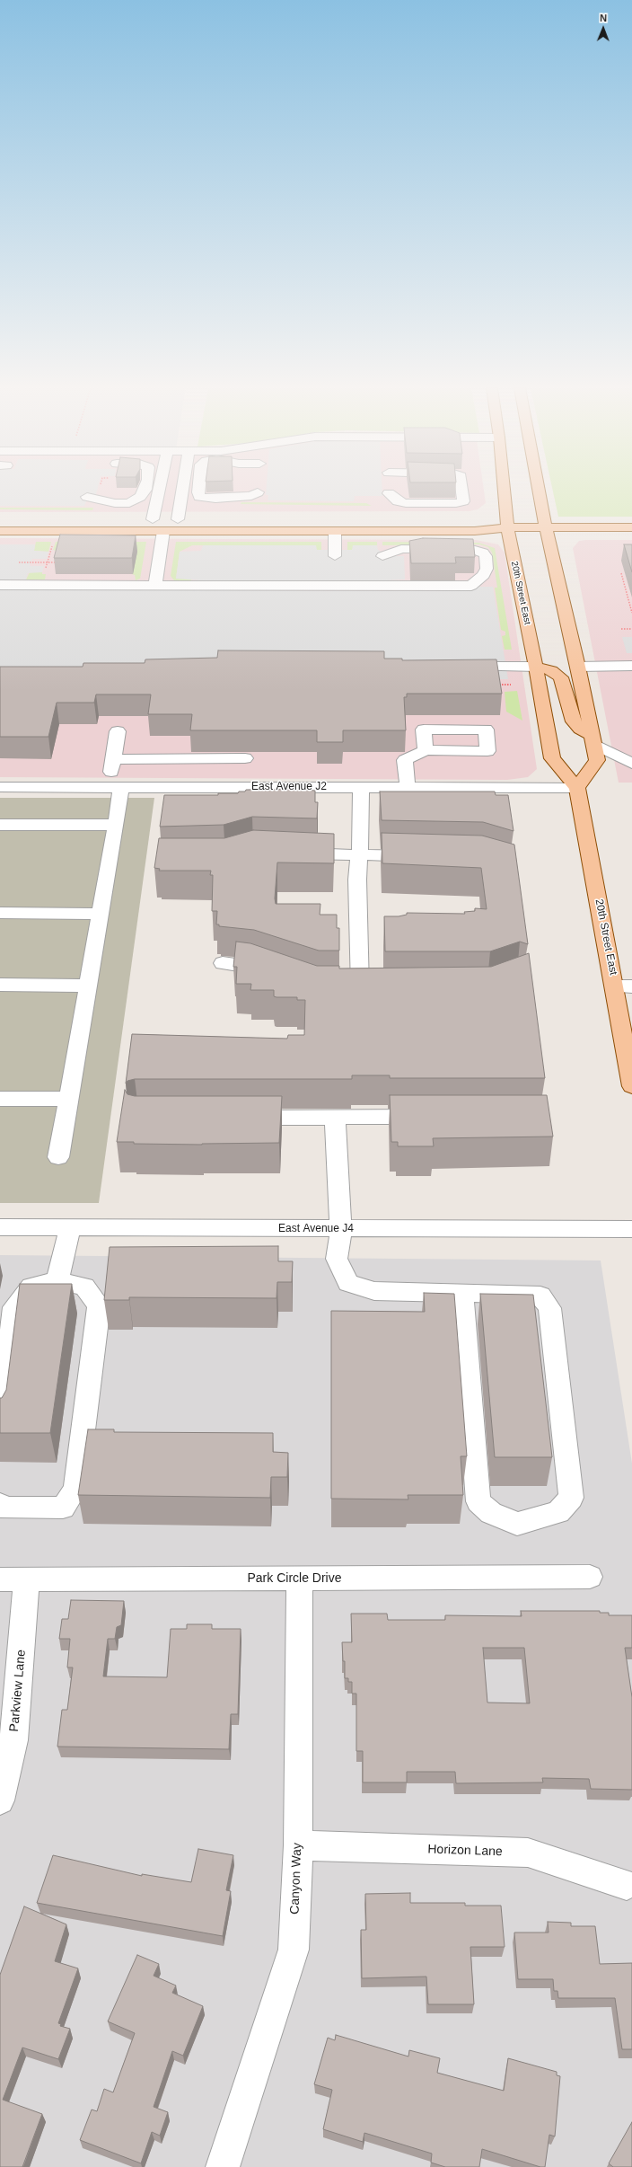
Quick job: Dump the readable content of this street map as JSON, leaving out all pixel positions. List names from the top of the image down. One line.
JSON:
{"streets":{"main road":["20th Street East"],"street":["East Avenue J2","East Avenue J4","Park Circle Drive","Parkview Lane","Horizon Lane","Canyon Way"]},"crossings":[["20th Street East","East Avenue J2"],["Park Circle Drive","Parkview Lane"],["Park Circle Drive","Canyon Way"],["Horizon Lane","Canyon Way"]],"north":"top"}
